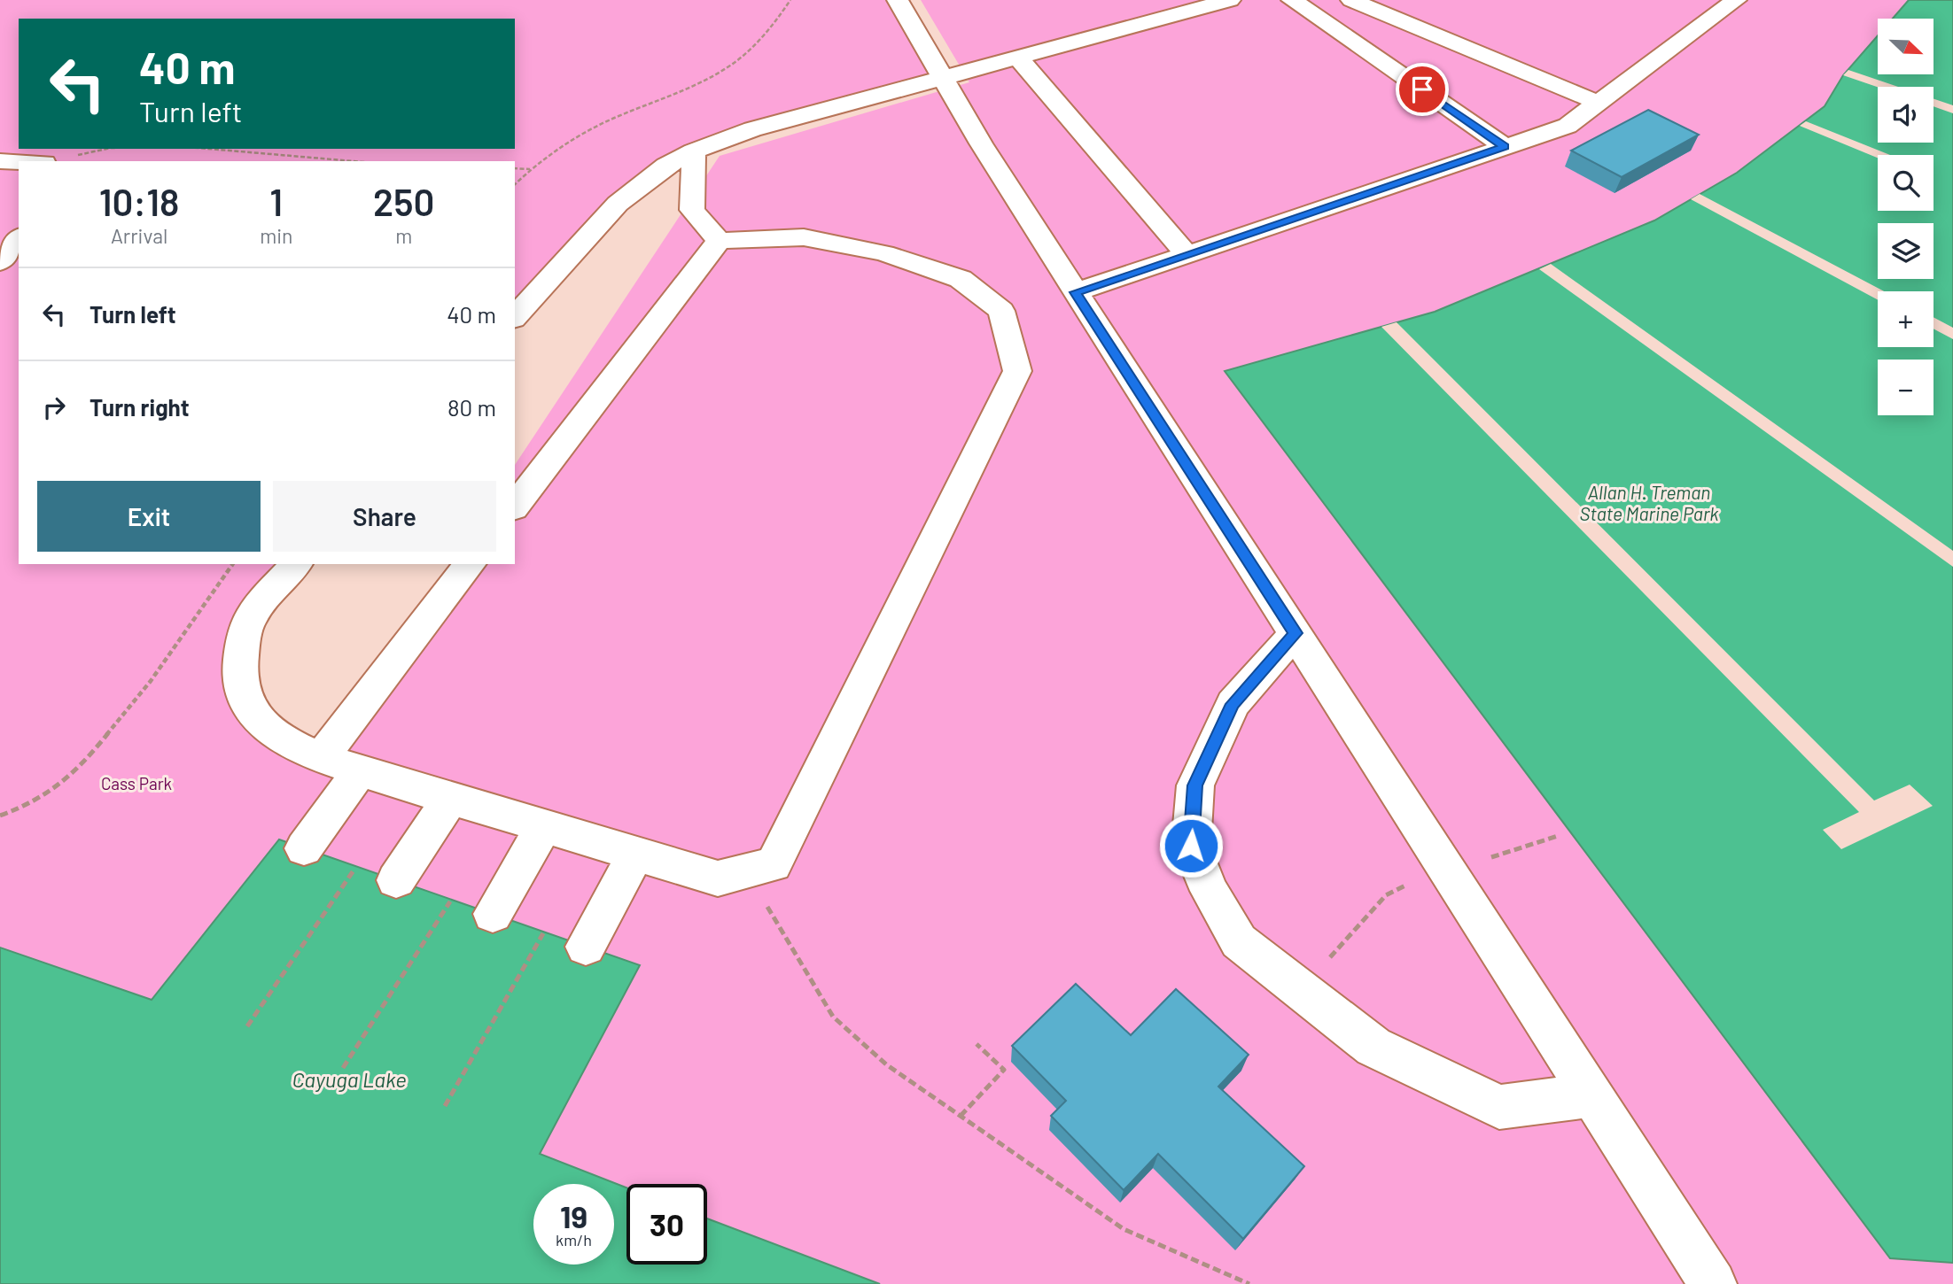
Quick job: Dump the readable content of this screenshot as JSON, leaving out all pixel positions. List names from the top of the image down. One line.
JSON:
{"water":["Allan H. Treman State Marine Park","Cayuga Lake"],"parks":["Cass Park"],"north":"bottom right","page":{"map_buttons":["+","−"],"turn":["40 m","Turn left"],"eta":["10:18","Arrival","1","min","250","m"],"list":[{"name":"Turn left","value":"40 m"},{"name":"Turn right","value":"80 m"}],"buttons":["Exit","Share"],"speed":"19 km/h","limit":"30"}}
